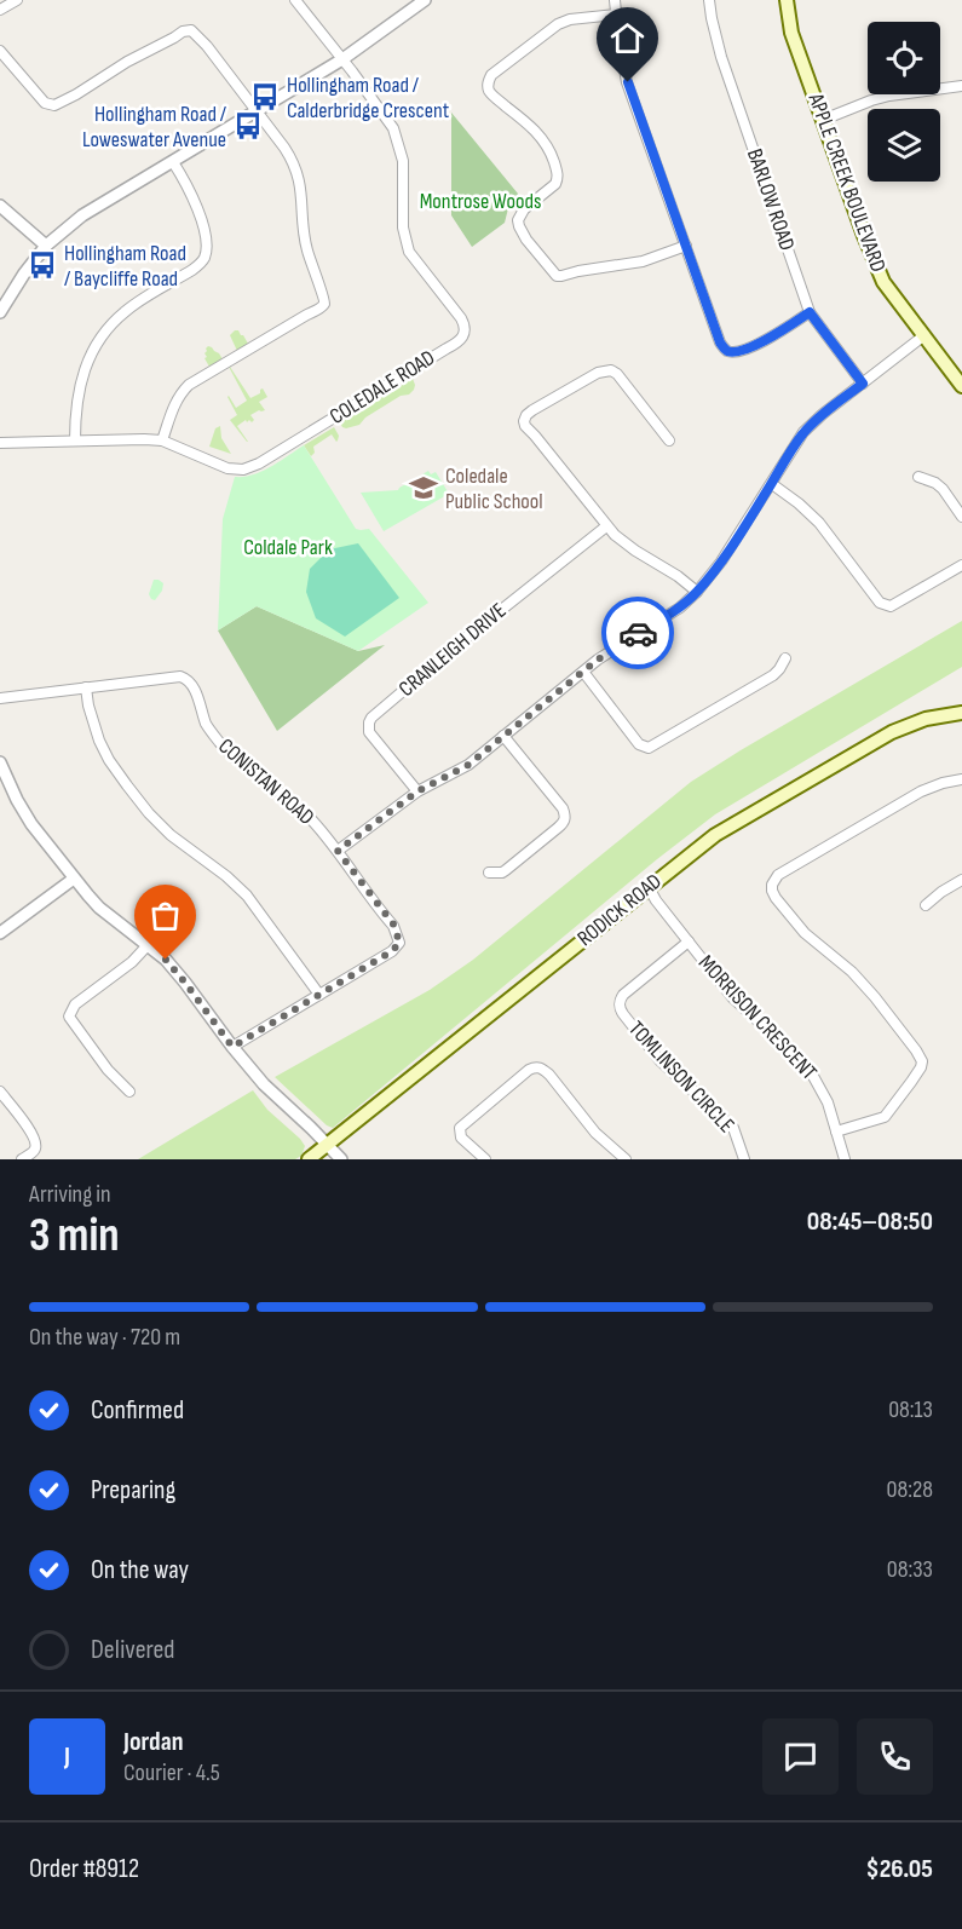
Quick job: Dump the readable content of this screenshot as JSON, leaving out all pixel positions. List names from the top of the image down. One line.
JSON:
{"streets":{"main road":["APPLE CREEK BOULEVARD","RODICK ROAD"],"street":["BARLOW ROAD","COLEDALE ROAD","CRANLEIGH DRIVE","CONISTAN ROAD","MORRISON CRESCENT","TOMLINSON CIRCLE"]},"crossings":[["RODICK ROAD","MORRISON CRESCENT"],["MORRISON CRESCENT","TOMLINSON CIRCLE"]],"parks":["Montrose Woods","Coldale Park"],"places":{"bus stop":["Hollingham Road / Calderbridge Crescent","Hollingham Road / Loweswater Avenue","Hollingham Road / Baycliffe Road"],"school or university":["Coledale Public School"]},"page":{"heading":["3 min","Arriving in","08:45–08:50"],"panel":["Jordan","Courier · 4.5","Order #8912","$26.05"],"bar":"On the way · 720 m","list":[["Confirmed","08:13"],["Preparing","08:28"],["On the way","08:33"],"Delivered"],"round":"J"}}
